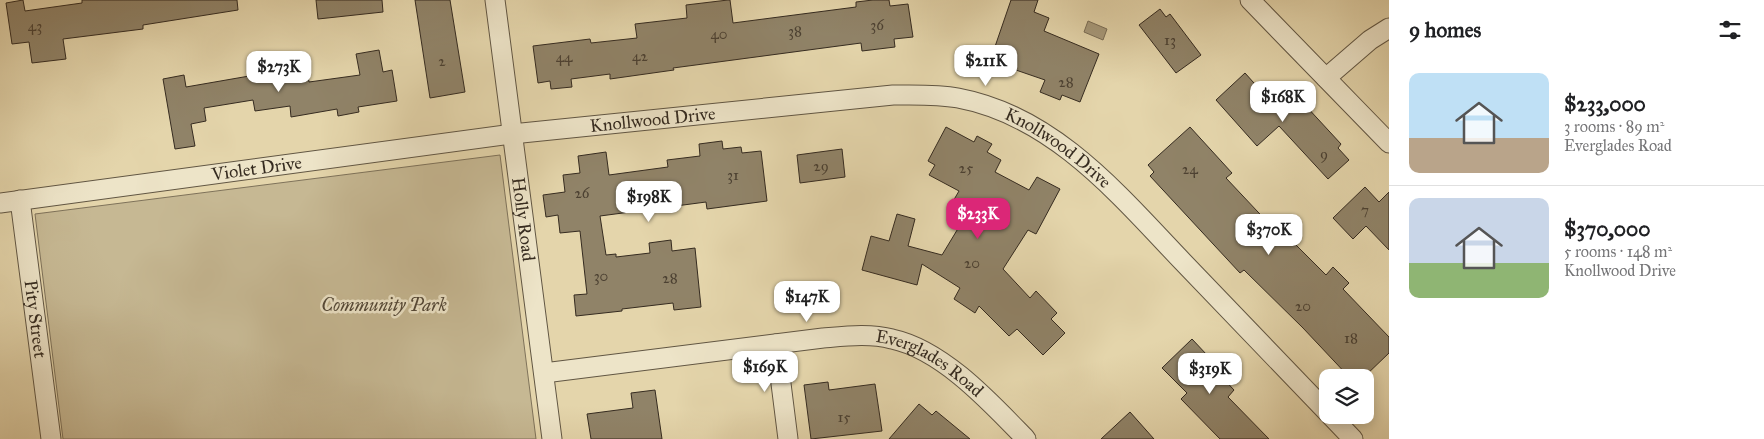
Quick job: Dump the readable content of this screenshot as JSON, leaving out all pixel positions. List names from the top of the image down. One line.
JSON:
{"streets":{"street":["Knollwood Drive","Violet Drive","Holly Road","Pity Street","Everglades Road"]},"crossings":[["Knollwood Drive","Violet Drive"],["Knollwood Drive","Holly Road"],["Violet Drive","Holly Road"],["Violet Drive","Pity Street"],["Holly Road","Everglades Road"]],"parks":["Community Park"],"house_numbers":["36","43","38","40","13","42","44","2","28","9","29","25","24","31","26","7","20","30","28","20","18","15"],"page":{"heading":"9 homes","price":["$211K","$273K","$168K","$198K","$233K","$370K","$147K","$169K","$319K"],"list":[{"name":"$233,000","note":"3 rooms · 89 m² · Everglades Road"},{"name":"$370,000","note":"5 rooms · 148 m² · Knollwood Drive"}]}}
